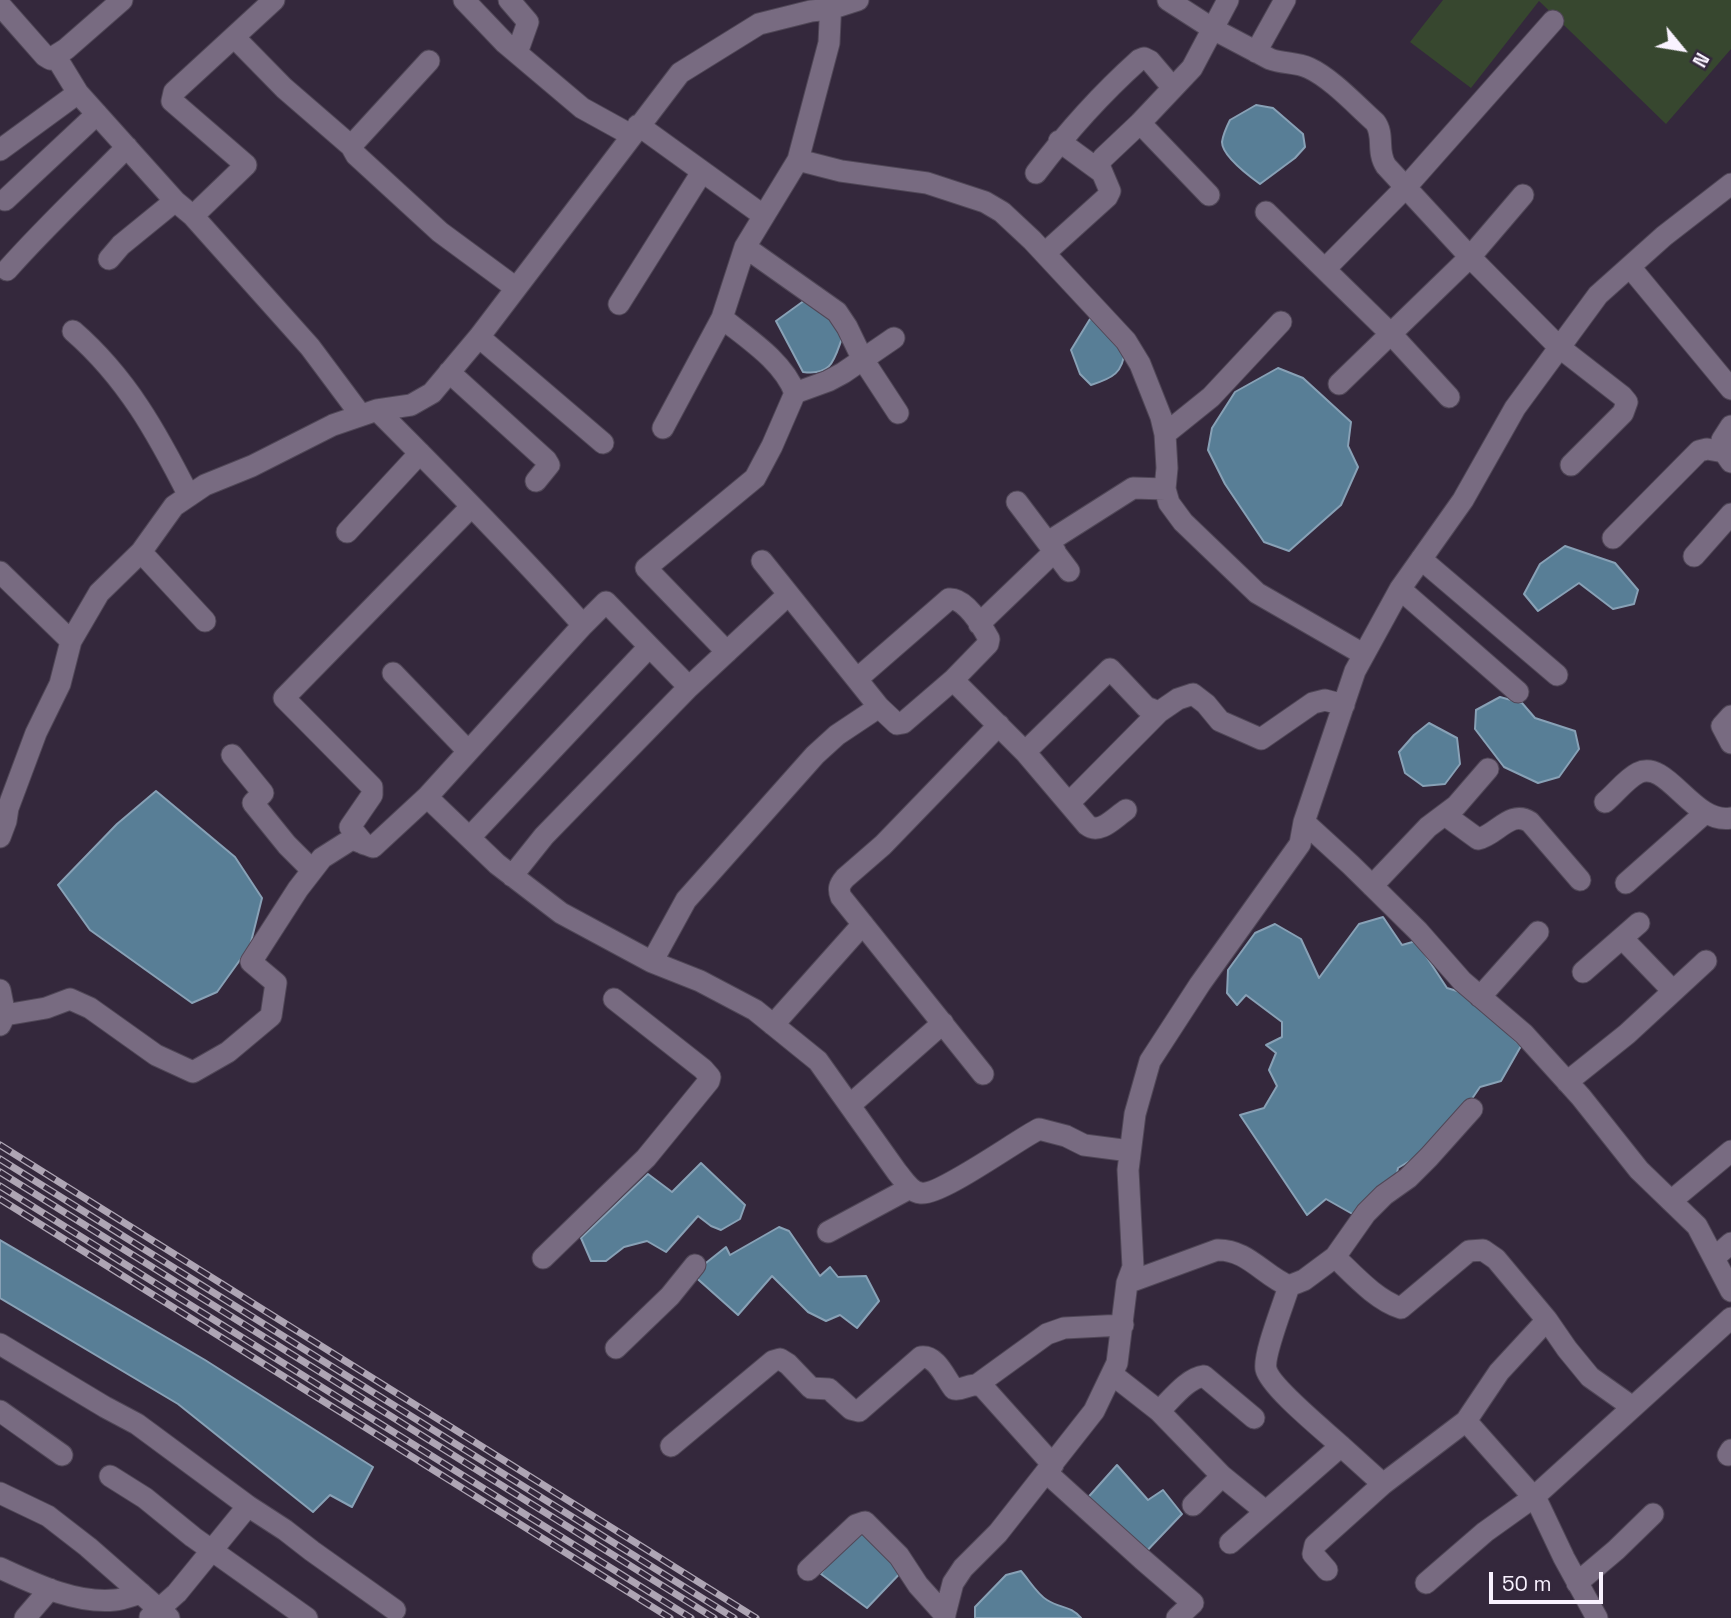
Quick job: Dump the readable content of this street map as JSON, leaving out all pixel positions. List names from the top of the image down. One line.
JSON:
{"scale_bar":"50 m","north":"bottom right"}
